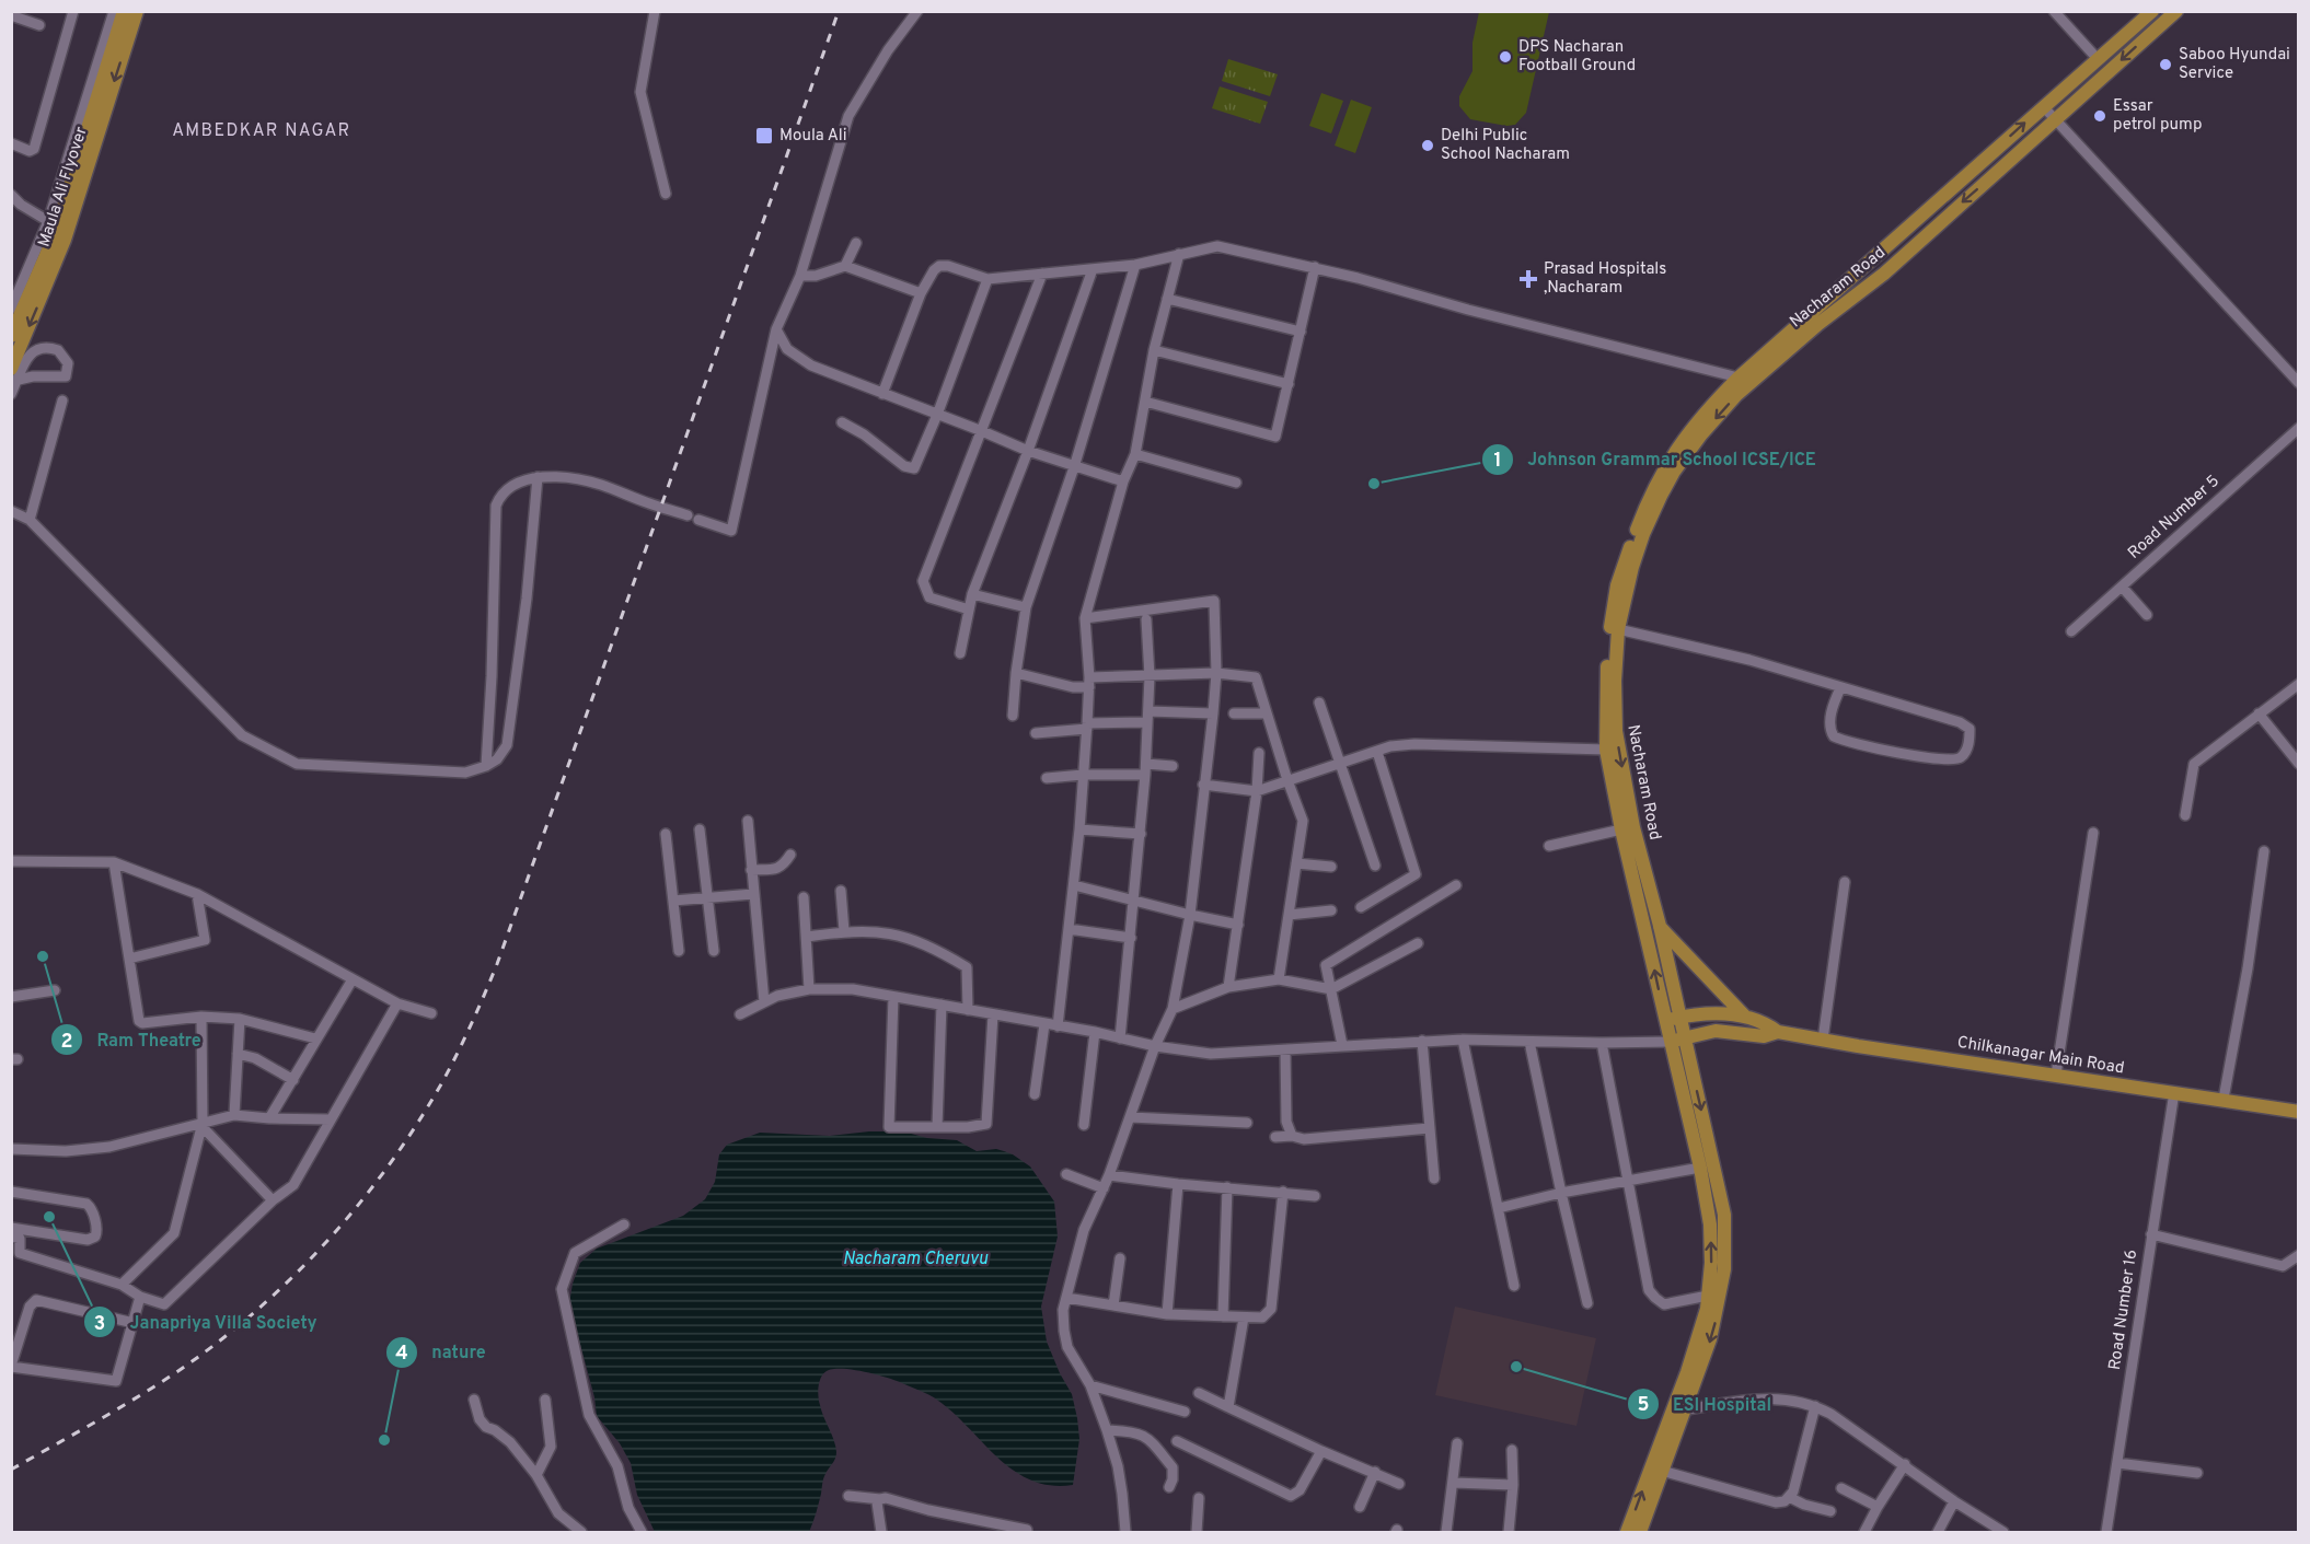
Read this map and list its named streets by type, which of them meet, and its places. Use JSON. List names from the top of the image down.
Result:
{
  "streets": {
    "main road": ["Maula Ali Flyover", "Nacharam Road", "Chilkanagar Main Road"],
    "street": ["Road Number 5", "Road Number 16"]
  },
  "crossings": [
    ["Chilkanagar Main Road", "Road Number 16"]
  ],
  "districts": ["AMBEDKAR NAGAR"],
  "water": ["Nacharam Cheruvu"],
  "places": {
    "other": [
      "DPS Nacharan Football Ground",
      "Saboo Hyundai Service",
      "Essar petrol pump",
      "Delhi Public School Nacharam",
      "Johnson Grammar School ICSE/ICE",
      "Ram Theatre",
      "Janapriya Villa Society",
      "ESI Hospital",
      "nature"
    ],
    "transit": ["Moula Ali"],
    "health": ["Prasad Hospitals ,Nacharam"]
  }
}
